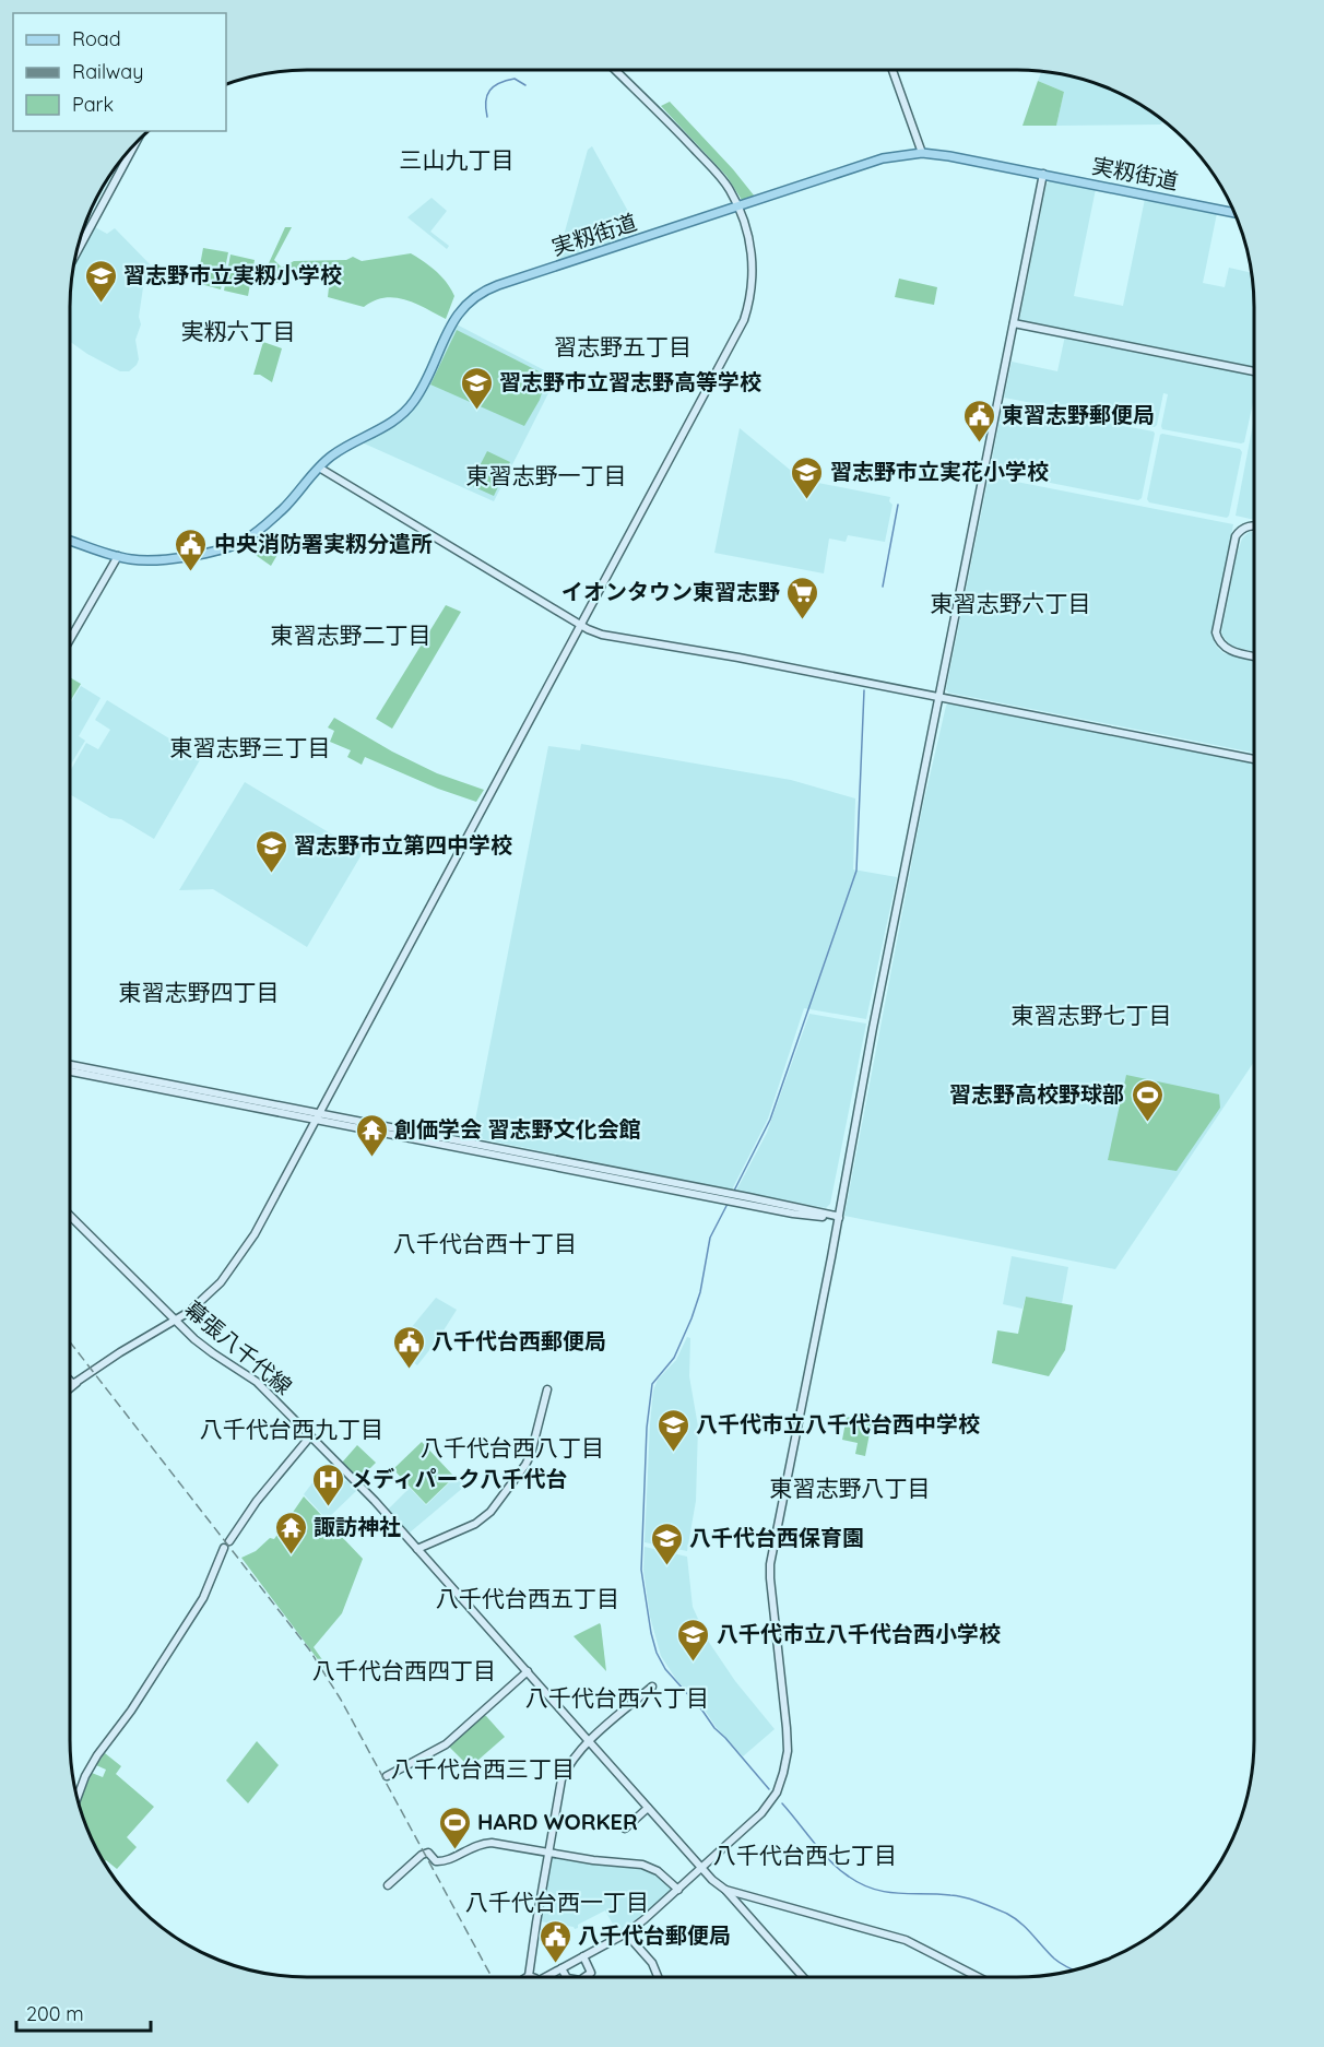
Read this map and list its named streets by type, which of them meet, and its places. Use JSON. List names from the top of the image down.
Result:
{
  "streets": {
    "main road": ["実籾街道"],
    "street": ["幕張八千代線"]
  },
  "districts": [
    "三山九丁目",
    "実籾六丁目",
    "習志野五丁目",
    "東習志野一丁目",
    "東習志野六丁目",
    "東習志野二丁目",
    "東習志野三丁目",
    "東習志野四丁目",
    "東習志野七丁目",
    "八千代台西十丁目",
    "八千代台西九丁目",
    "八千代台西八丁目",
    "東習志野八丁目",
    "八千代台西五丁目",
    "八千代台西四丁目",
    "八千代台西六丁目",
    "八千代台西三丁目",
    "八千代台西七丁目",
    "八千代台西一丁目"
  ],
  "places": {
    "school or university": [
      "習志野市立実籾小学校",
      "習志野市立習志野高等学校",
      "習志野市立実花小学校",
      "習志野市立第四中学校",
      "八千代市立八千代台西中学校",
      "八千代台西保育園",
      "八千代市立八千代台西小学校"
    ],
    "public building": [
      "東習志野郵便局",
      "中央消防署実籾分遣所",
      "八千代台西郵便局",
      "八千代台郵便局"
    ],
    "supermarket": ["イオンタウン東習志野"],
    "sports": ["習志野高校野球部", "HARD WORKER"],
    "temple": ["創価学会 習志野文化会館", "諏訪神社"],
    "hospital": ["メディパーク八千代台"]
  },
  "legend": ["Road", "Railway", "Park"],
  "scale_bar": "200 m"
}
